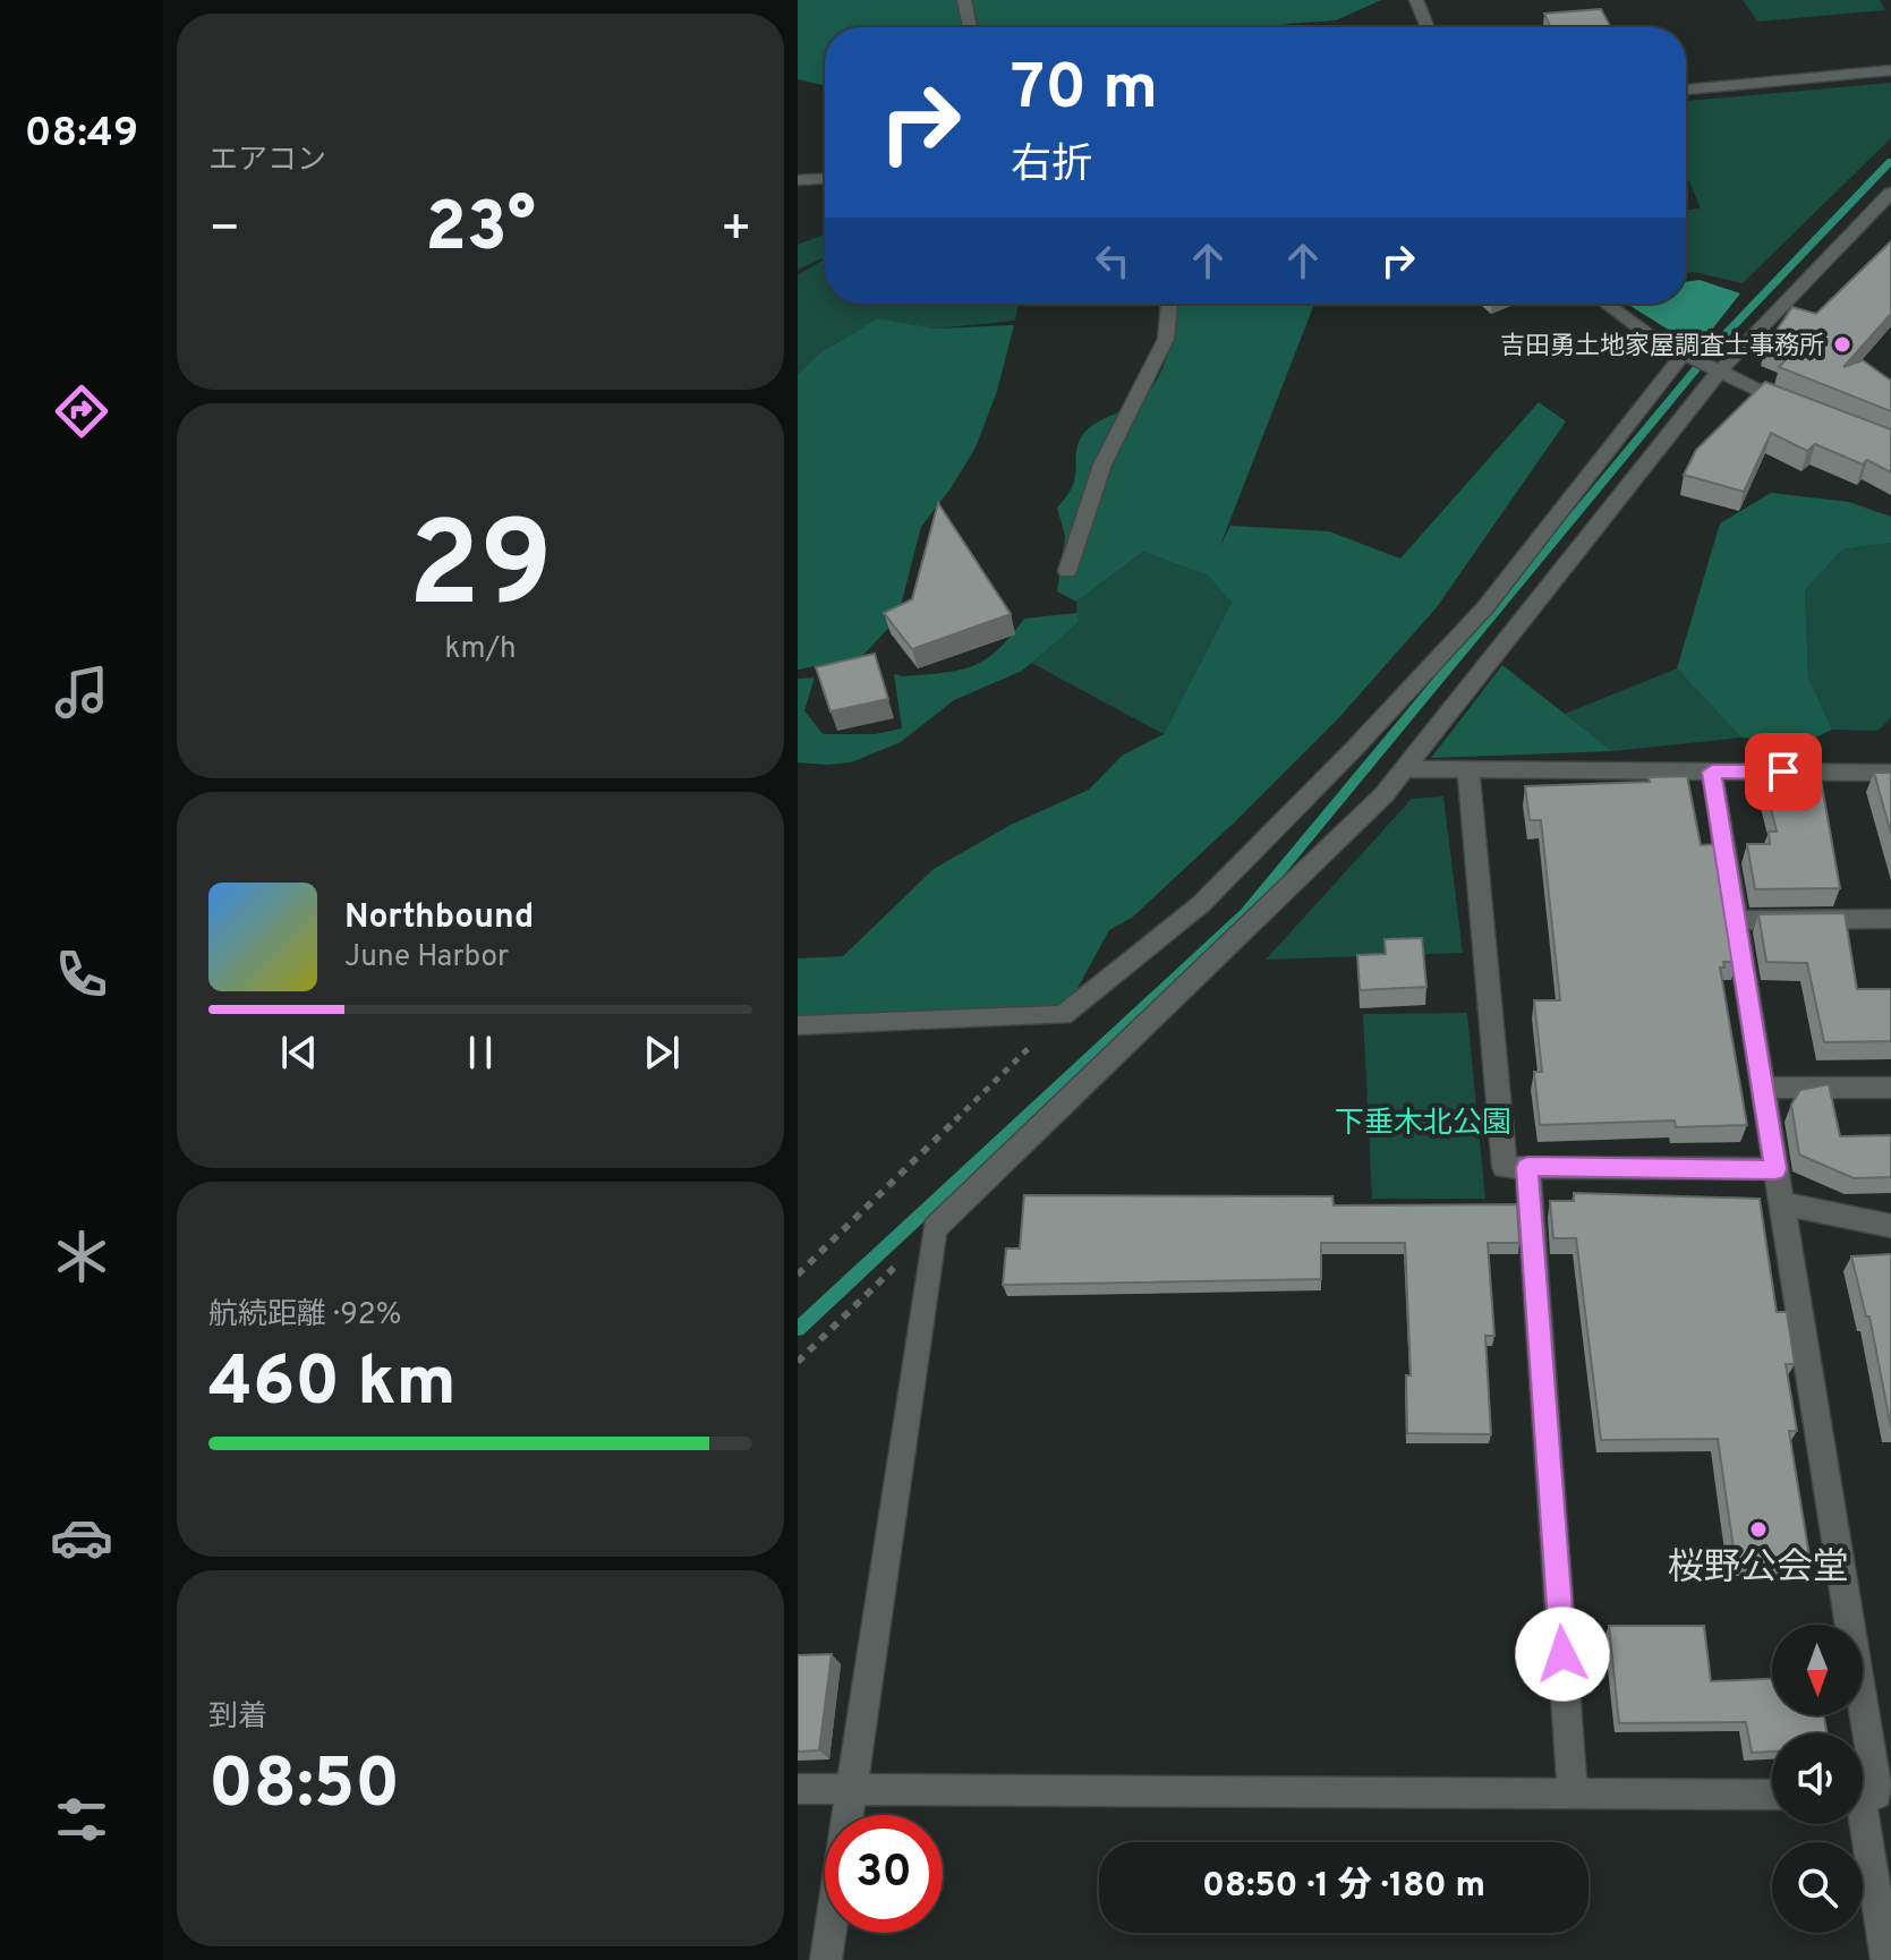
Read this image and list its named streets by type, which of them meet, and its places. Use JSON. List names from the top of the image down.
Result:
{
  "parks": ["下垂木北公園"],
  "places": ["吉田勇土地家屋調査士事務所", "桜野公会堂"],
  "north": "bottom",
  "page": {
    "tabs": "08:49",
    "tile": [
      "エアコン",
      ["29", "km/h"],
      ["航続距離 · 92%", "460 km"],
      ["到着", "08:50"]
    ],
    "turn": ["70 m", "右折"],
    "heat": ["−", "23°", "+"],
    "song": ["Northbound", "June Harbor"],
    "limit": "30",
    "trip": "08:50 · 1 分 · 180 m"
  }
}
